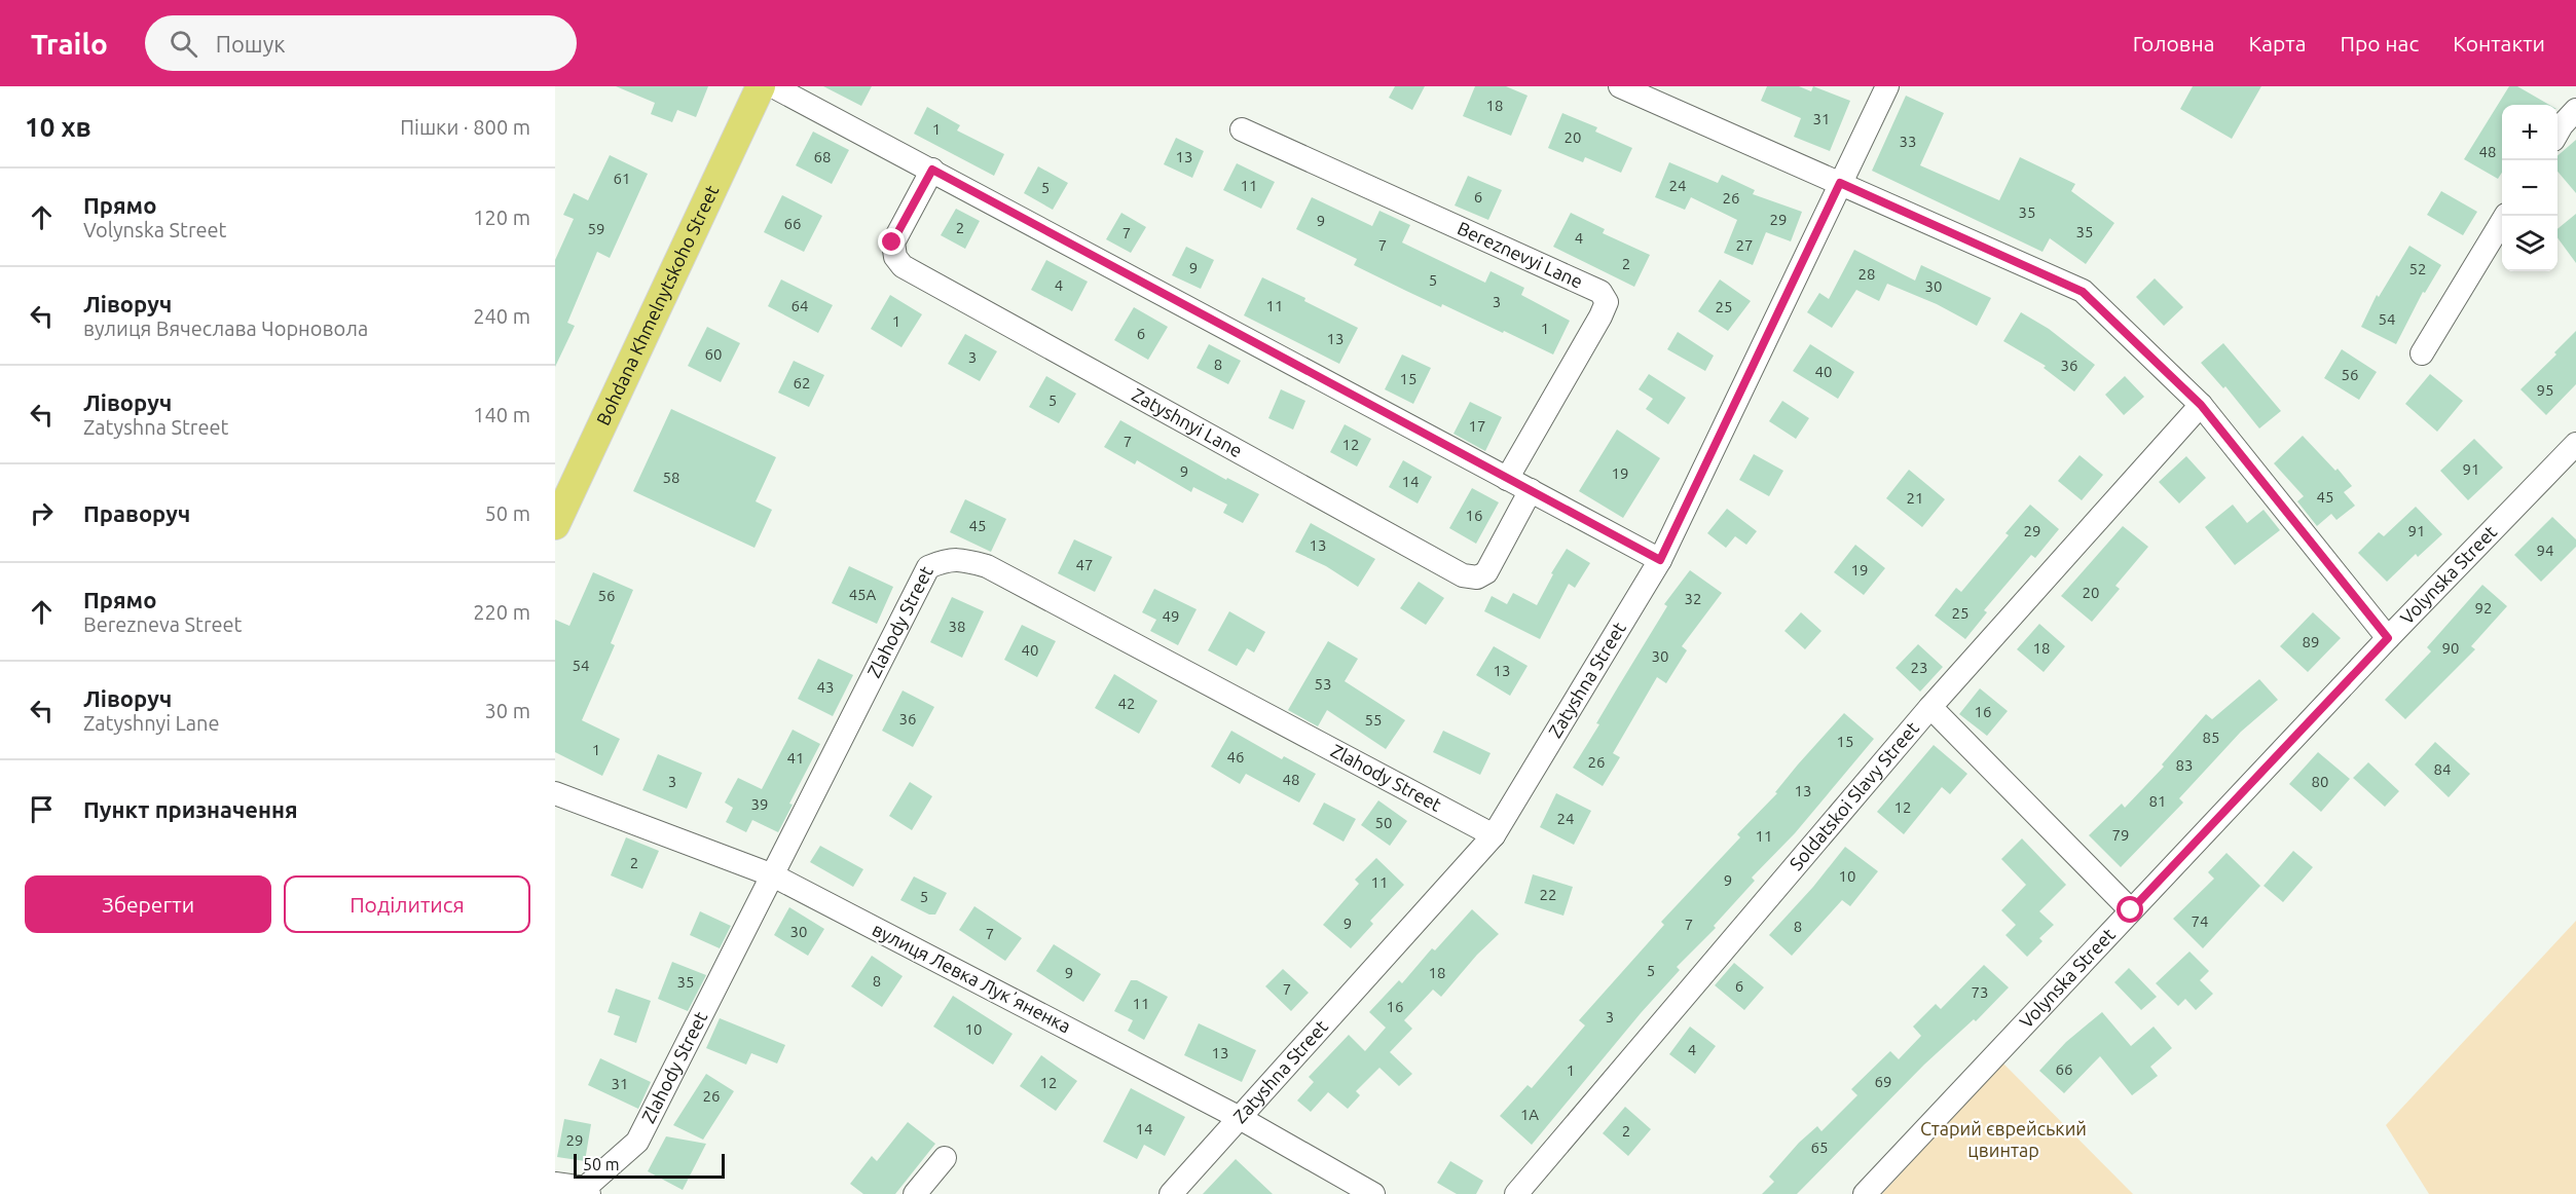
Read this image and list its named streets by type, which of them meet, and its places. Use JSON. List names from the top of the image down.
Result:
{
  "streets": {
    "main road": ["Bohdana Khmelnytskoho Street"],
    "street": [
      "Bereznevyi Lane",
      "Zatyshnyi Lane",
      "Volynska Street",
      "Zlahody Street",
      "Zatyshna Street",
      "Soldatskoi Slavy Street",
      "вулиця Левка Лукʼяненка"
    ]
  },
  "crossings": [
    ["Zlahody Street", "Zatyshna Street"],
    ["Zlahody Street", "вулиця Левка Лукʼяненка"],
    ["Zatyshna Street", "вулиця Левка Лукʼяненка"]
  ],
  "parks": ["Старий єврейський цвинтар"],
  "house_numbers": [
    "18",
    "31",
    "1",
    "20",
    "33",
    "48",
    "68",
    "13",
    "61",
    "11",
    "24",
    "5",
    "6",
    "26",
    "35",
    "29",
    "9",
    "66",
    "2",
    "59",
    "35",
    "7",
    "4",
    "7",
    "27",
    "2",
    "9",
    "52",
    "28",
    "5",
    "4",
    "30",
    "3",
    "64",
    "11",
    "25",
    "54",
    "1",
    "1",
    "6",
    "13",
    "60",
    "3",
    "8",
    "36",
    "40",
    "56",
    "15",
    "62",
    "95",
    "5",
    "17",
    "7",
    "12",
    "91",
    "9",
    "19",
    "58",
    "14",
    "45",
    "21",
    "16",
    "45",
    "29",
    "91",
    "13",
    "94",
    "47",
    "19",
    "20",
    "45А",
    "56",
    "32",
    "92",
    "25",
    "49",
    "38",
    "89",
    "18",
    "90",
    "40",
    "30",
    "54",
    "23",
    "13",
    "53",
    "43",
    "42",
    "16",
    "36",
    "55",
    "85",
    "15",
    "1",
    "46",
    "41",
    "26",
    "83",
    "84",
    "48",
    "3",
    "80",
    "13",
    "81",
    "39",
    "12",
    "24",
    "50",
    "79",
    "11",
    "2",
    "10",
    "9",
    "11",
    "22",
    "5",
    "74",
    "9",
    "7",
    "8",
    "30",
    "7",
    "5",
    "9",
    "18",
    "8",
    "35",
    "6",
    "7",
    "73",
    "11",
    "16",
    "3",
    "10",
    "4",
    "13",
    "66",
    "1",
    "69",
    "12",
    "31",
    "26",
    "1А",
    "14",
    "2",
    "29",
    "65"
  ],
  "scale_bar": "50 m",
  "page": {
    "header": "Trailo",
    "search": "Пошук",
    "nav": [
      "Головна",
      "Карта",
      "Про нас",
      "Контакти"
    ],
    "heading": ["10 хв", "Пішки · 800 m"],
    "map_buttons": ["+", "−"],
    "list": [
      ["Прямо", "Volynska Street", "120 m"],
      ["Ліворуч", "вулиця Вячеслава Чорновола", "240 m"],
      ["Ліворуч", "Zatyshna Street", "140 m"],
      ["Праворуч", "50 m"],
      ["Прямо", "Berezneva Street", "220 m"],
      ["Ліворуч", "Zatyshnyi Lane", "30 m"],
      "Пункт призначення"
    ],
    "buttons": ["Зберегти", "Поділитися"],
    "scale": "50 m"
  }
}
